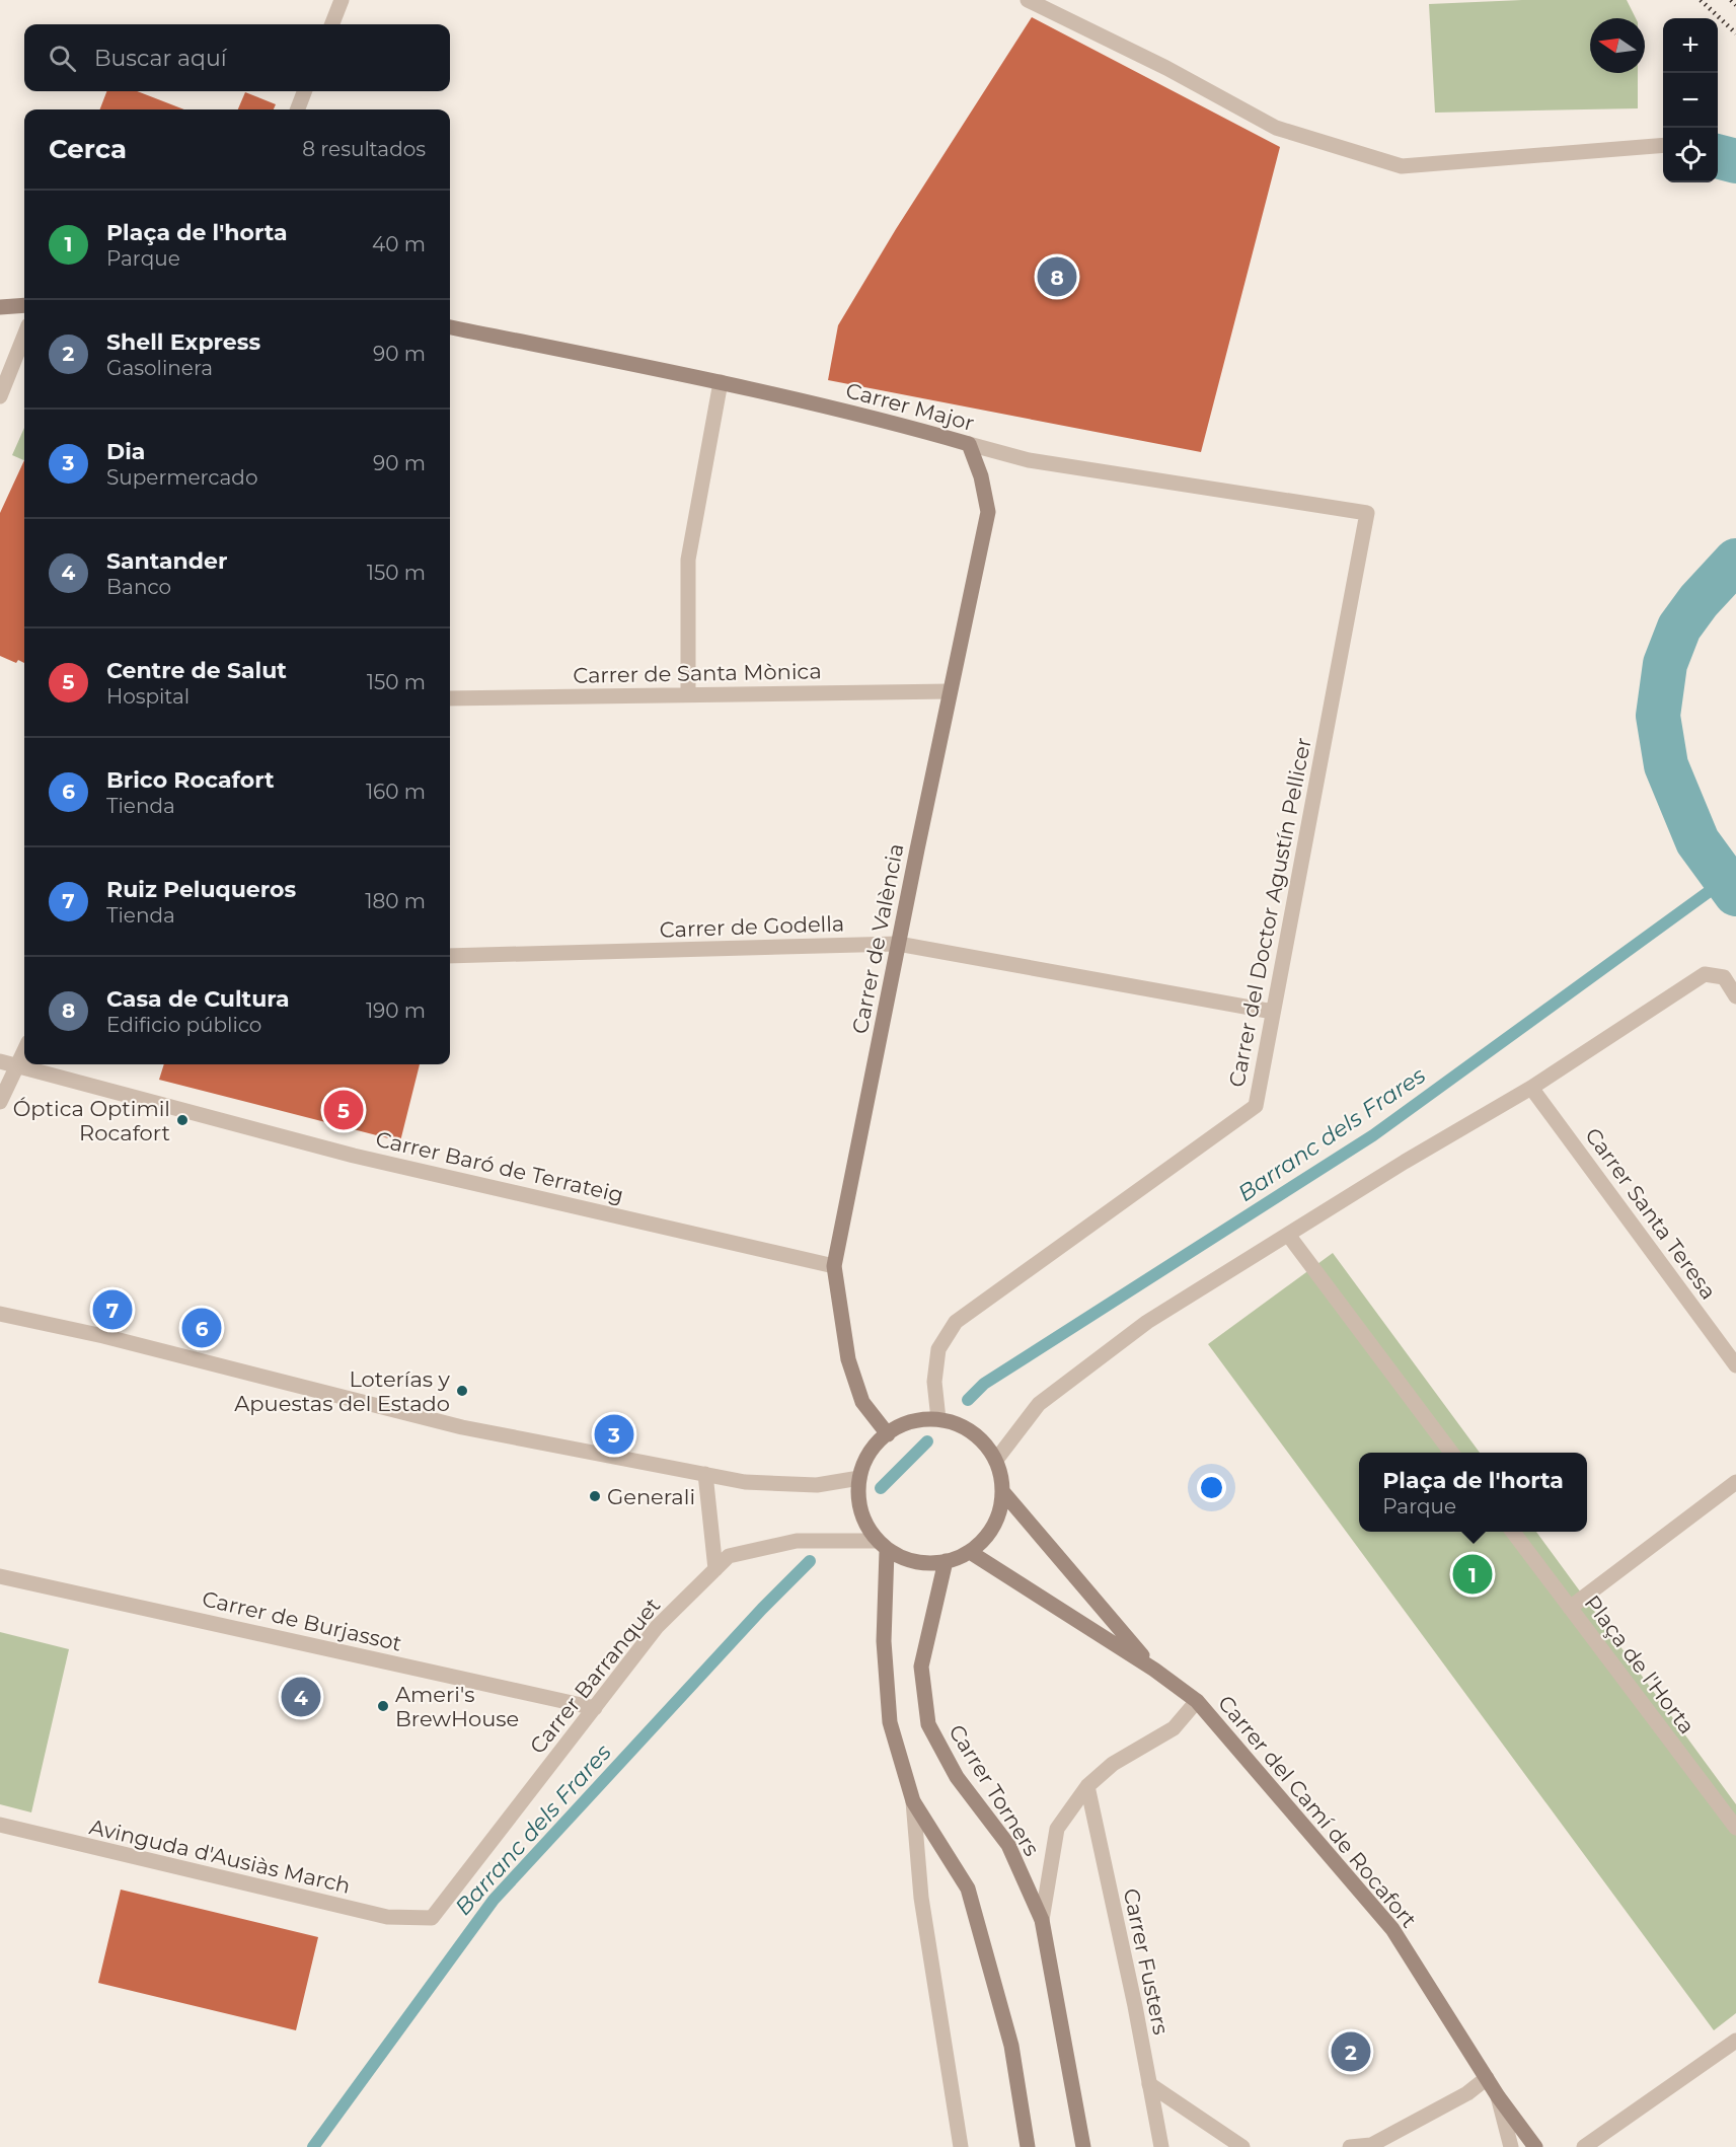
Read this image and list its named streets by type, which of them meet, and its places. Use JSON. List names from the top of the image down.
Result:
{
  "streets": {
    "street": [
      "Carrer Major",
      "Carrer de Santa Mònica",
      "Carrer del Doctor Agustín Pellicer",
      "Carrer de Godella",
      "Carrer de València",
      "Carrer Baró de Terrateig",
      "Carrer Santa Teresa",
      "Carrer de Burjassot",
      "Plaça de l'Horta",
      "Carrer Barranquet",
      "Carrer Torners",
      "Carrer del Camí de Rocafort",
      "Avinguda d'Ausiàs March",
      "Carrer Fusters"
    ]
  },
  "crossings": [
    ["Carrer Major", "Carrer del Doctor Agustín Pellicer"],
    ["Carrer Major", "Carrer de València"],
    ["Carrer de Santa Mònica", "Carrer de València"],
    ["Carrer del Doctor Agustín Pellicer", "Carrer de Godella"],
    ["Carrer del Doctor Agustín Pellicer", "Carrer de València"],
    ["Carrer del Doctor Agustín Pellicer", "Carrer Barranquet"],
    ["Carrer del Doctor Agustín Pellicer", "Carrer Torners"],
    ["Carrer de Godella", "Carrer de València"],
    ["Carrer de València", "Carrer Baró de Terrateig"],
    ["Carrer de València", "Carrer Barranquet"],
    ["Carrer de València", "Carrer Torners"],
    ["Carrer de Burjassot", "Carrer Barranquet"],
    ["Carrer Barranquet", "Carrer Torners"],
    ["Carrer Barranquet", "Avinguda d'Ausiàs March"]
  ],
  "water": ["Barranc dels Frares"],
  "places": [
    "Óptica Optimil Rocafort",
    "Loterías y Apuestas del Estado",
    "Generali",
    "Ameri's BrewHouse"
  ],
  "north": "left",
  "page": {
    "map_buttons": ["+", "−"],
    "search": "Buscar aquí",
    "heading": ["Cerca", "8 resultados"],
    "list": [
      {
        "mark": "1",
        "name": "Plaça de l'horta",
        "note": "Parque",
        "value": "40 m"
      },
      {
        "mark": "2",
        "name": "Shell Express",
        "note": "Gasolinera",
        "value": "90 m"
      },
      {
        "mark": "3",
        "name": "Dia",
        "note": "Supermercado",
        "value": "90 m"
      },
      {
        "mark": "4",
        "name": "Santander",
        "note": "Banco",
        "value": "150 m"
      },
      {
        "mark": "5",
        "name": "Centre de Salut",
        "note": "Hospital",
        "value": "150 m"
      },
      {
        "mark": "6",
        "name": "Brico Rocafort",
        "note": "Tienda",
        "value": "160 m"
      },
      {
        "mark": "7",
        "name": "Ruiz Peluqueros",
        "note": "Tienda",
        "value": "180 m"
      },
      {
        "mark": "8",
        "name": "Casa de Cultura",
        "note": "Edificio público",
        "value": "190 m"
      }
    ],
    "pins": [
      "8",
      "5",
      "7",
      "6",
      "3",
      "1",
      "4",
      "2"
    ],
    "popup": ["Plaça de l'horta", "Parque"]
  }
}
